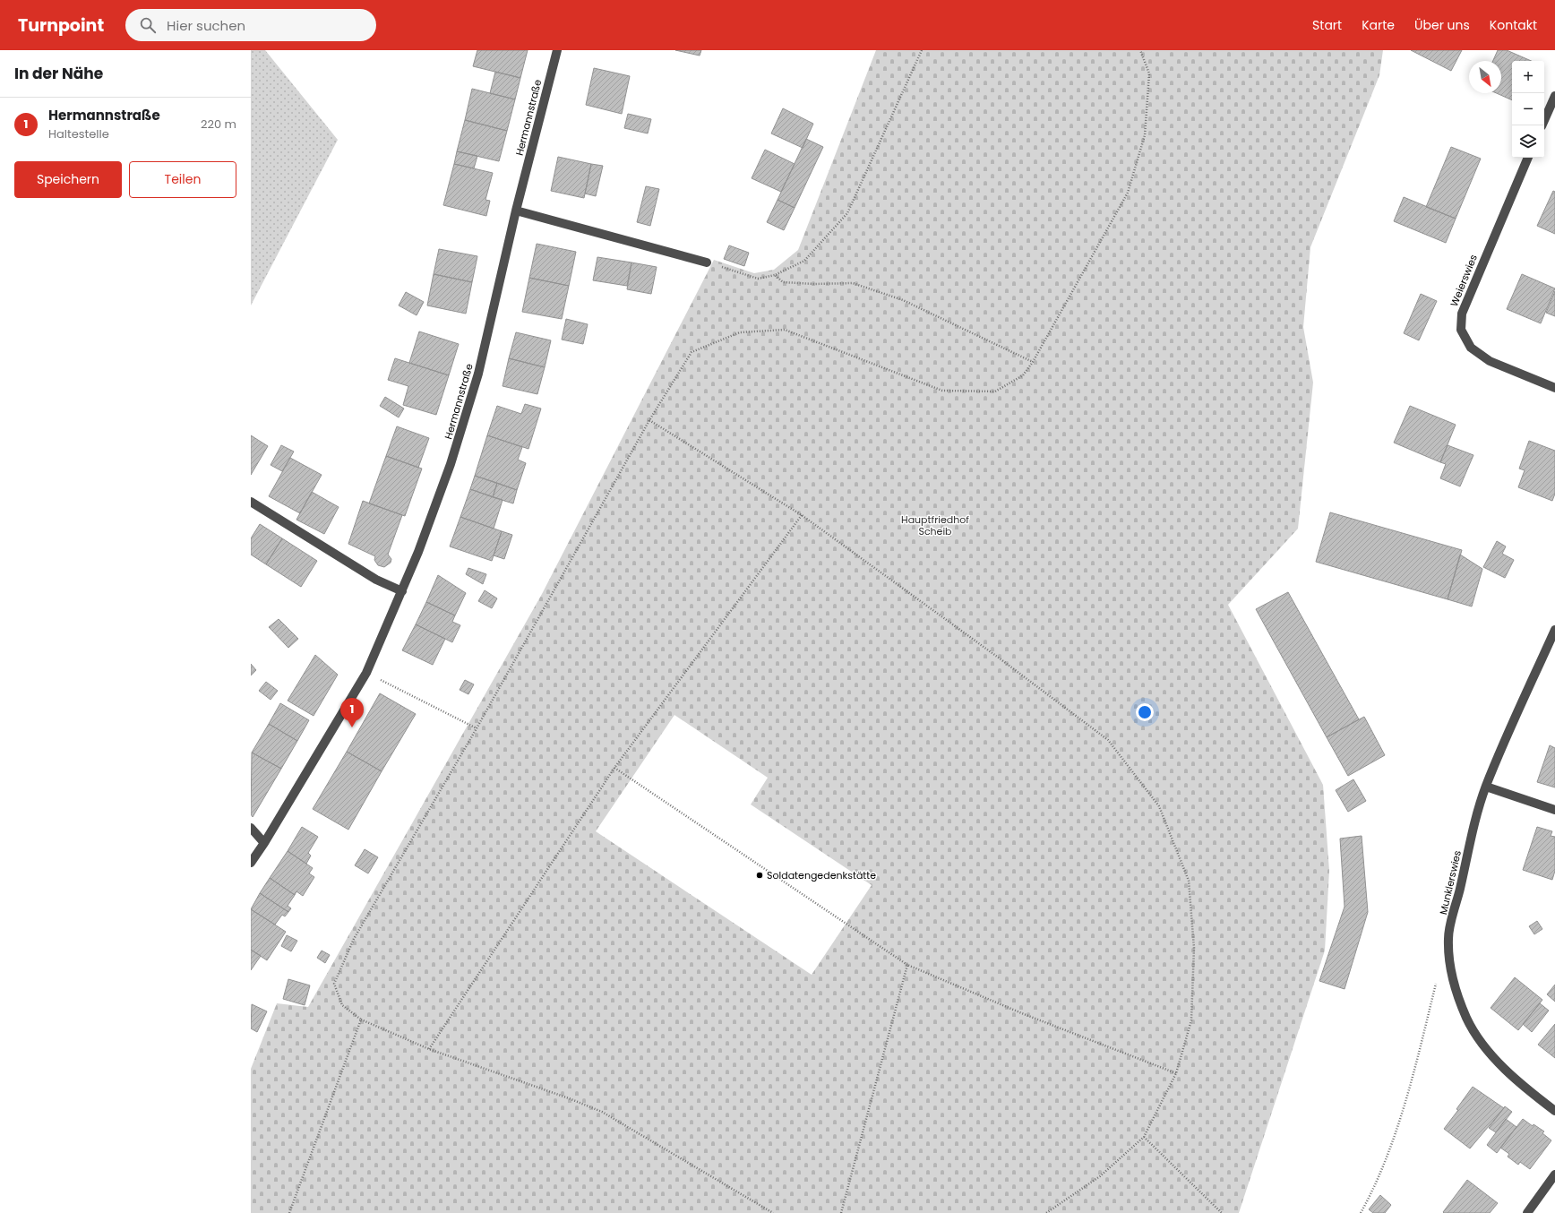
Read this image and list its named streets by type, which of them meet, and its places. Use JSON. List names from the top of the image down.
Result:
{
  "streets": {
    "street": ["Hermannstraße", "Weierswies", "Munklerswies"]
  },
  "parks": ["Hauptfriedhof Scheib"],
  "places": ["Soldatengedenkstätte"],
  "north": "bottom right",
  "page": {
    "header": "Turnpoint",
    "search": "Hier suchen",
    "nav": [
      "Start",
      "Karte",
      "Über uns",
      "Kontakt"
    ],
    "heading": "In der Nähe",
    "map_buttons": ["+", "−"],
    "list": [
      {
        "mark": "1",
        "name": "Hermannstraße",
        "note": "Haltestelle",
        "value": "220 m"
      }
    ],
    "buttons": ["Speichern", "Teilen"],
    "pins": "1"
  }
}
